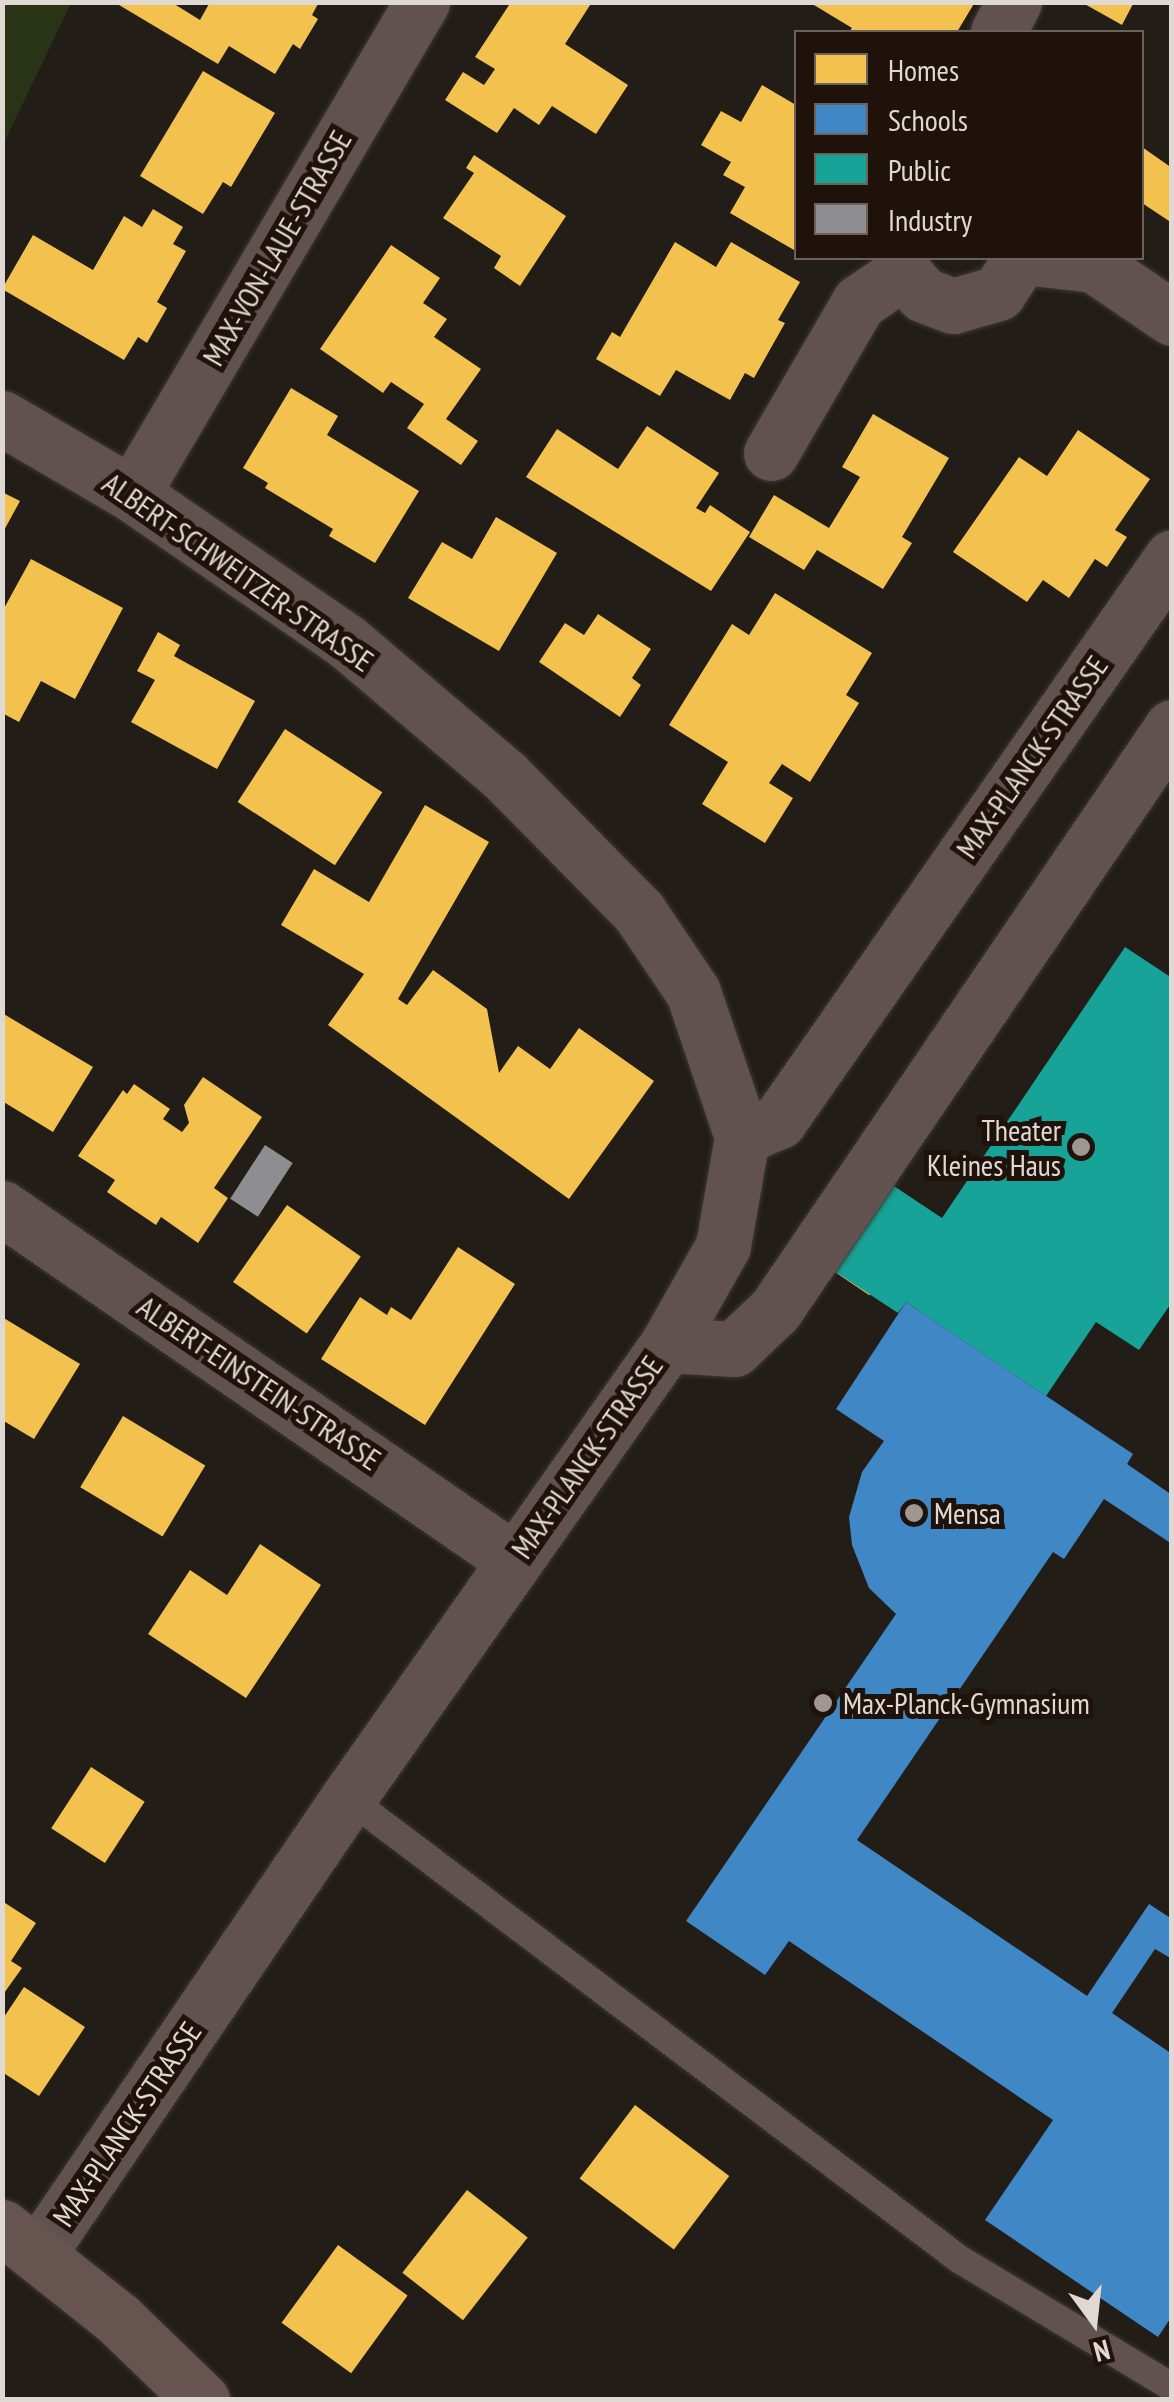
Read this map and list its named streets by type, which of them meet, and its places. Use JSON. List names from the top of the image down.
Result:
{
  "streets": {
    "street": [
      "MAX-VON-LAUE-STRASSE",
      "ALBERT-SCHWEITZER-STRASSE",
      "MAX-PLANCK-STRASSE",
      "ALBERT-EINSTEIN-STRASSE"
    ]
  },
  "crossings": [
    ["MAX-VON-LAUE-STRASSE", "ALBERT-SCHWEITZER-STRASSE"],
    ["ALBERT-SCHWEITZER-STRASSE", "MAX-PLANCK-STRASSE"],
    ["MAX-PLANCK-STRASSE", "ALBERT-EINSTEIN-STRASSE"]
  ],
  "places": ["Theater Kleines Haus", "Mensa", "Max-Planck-Gymnasium"],
  "legend": [
    "Homes",
    "Schools",
    "Public",
    "Industry"
  ],
  "north": "bottom"
}
